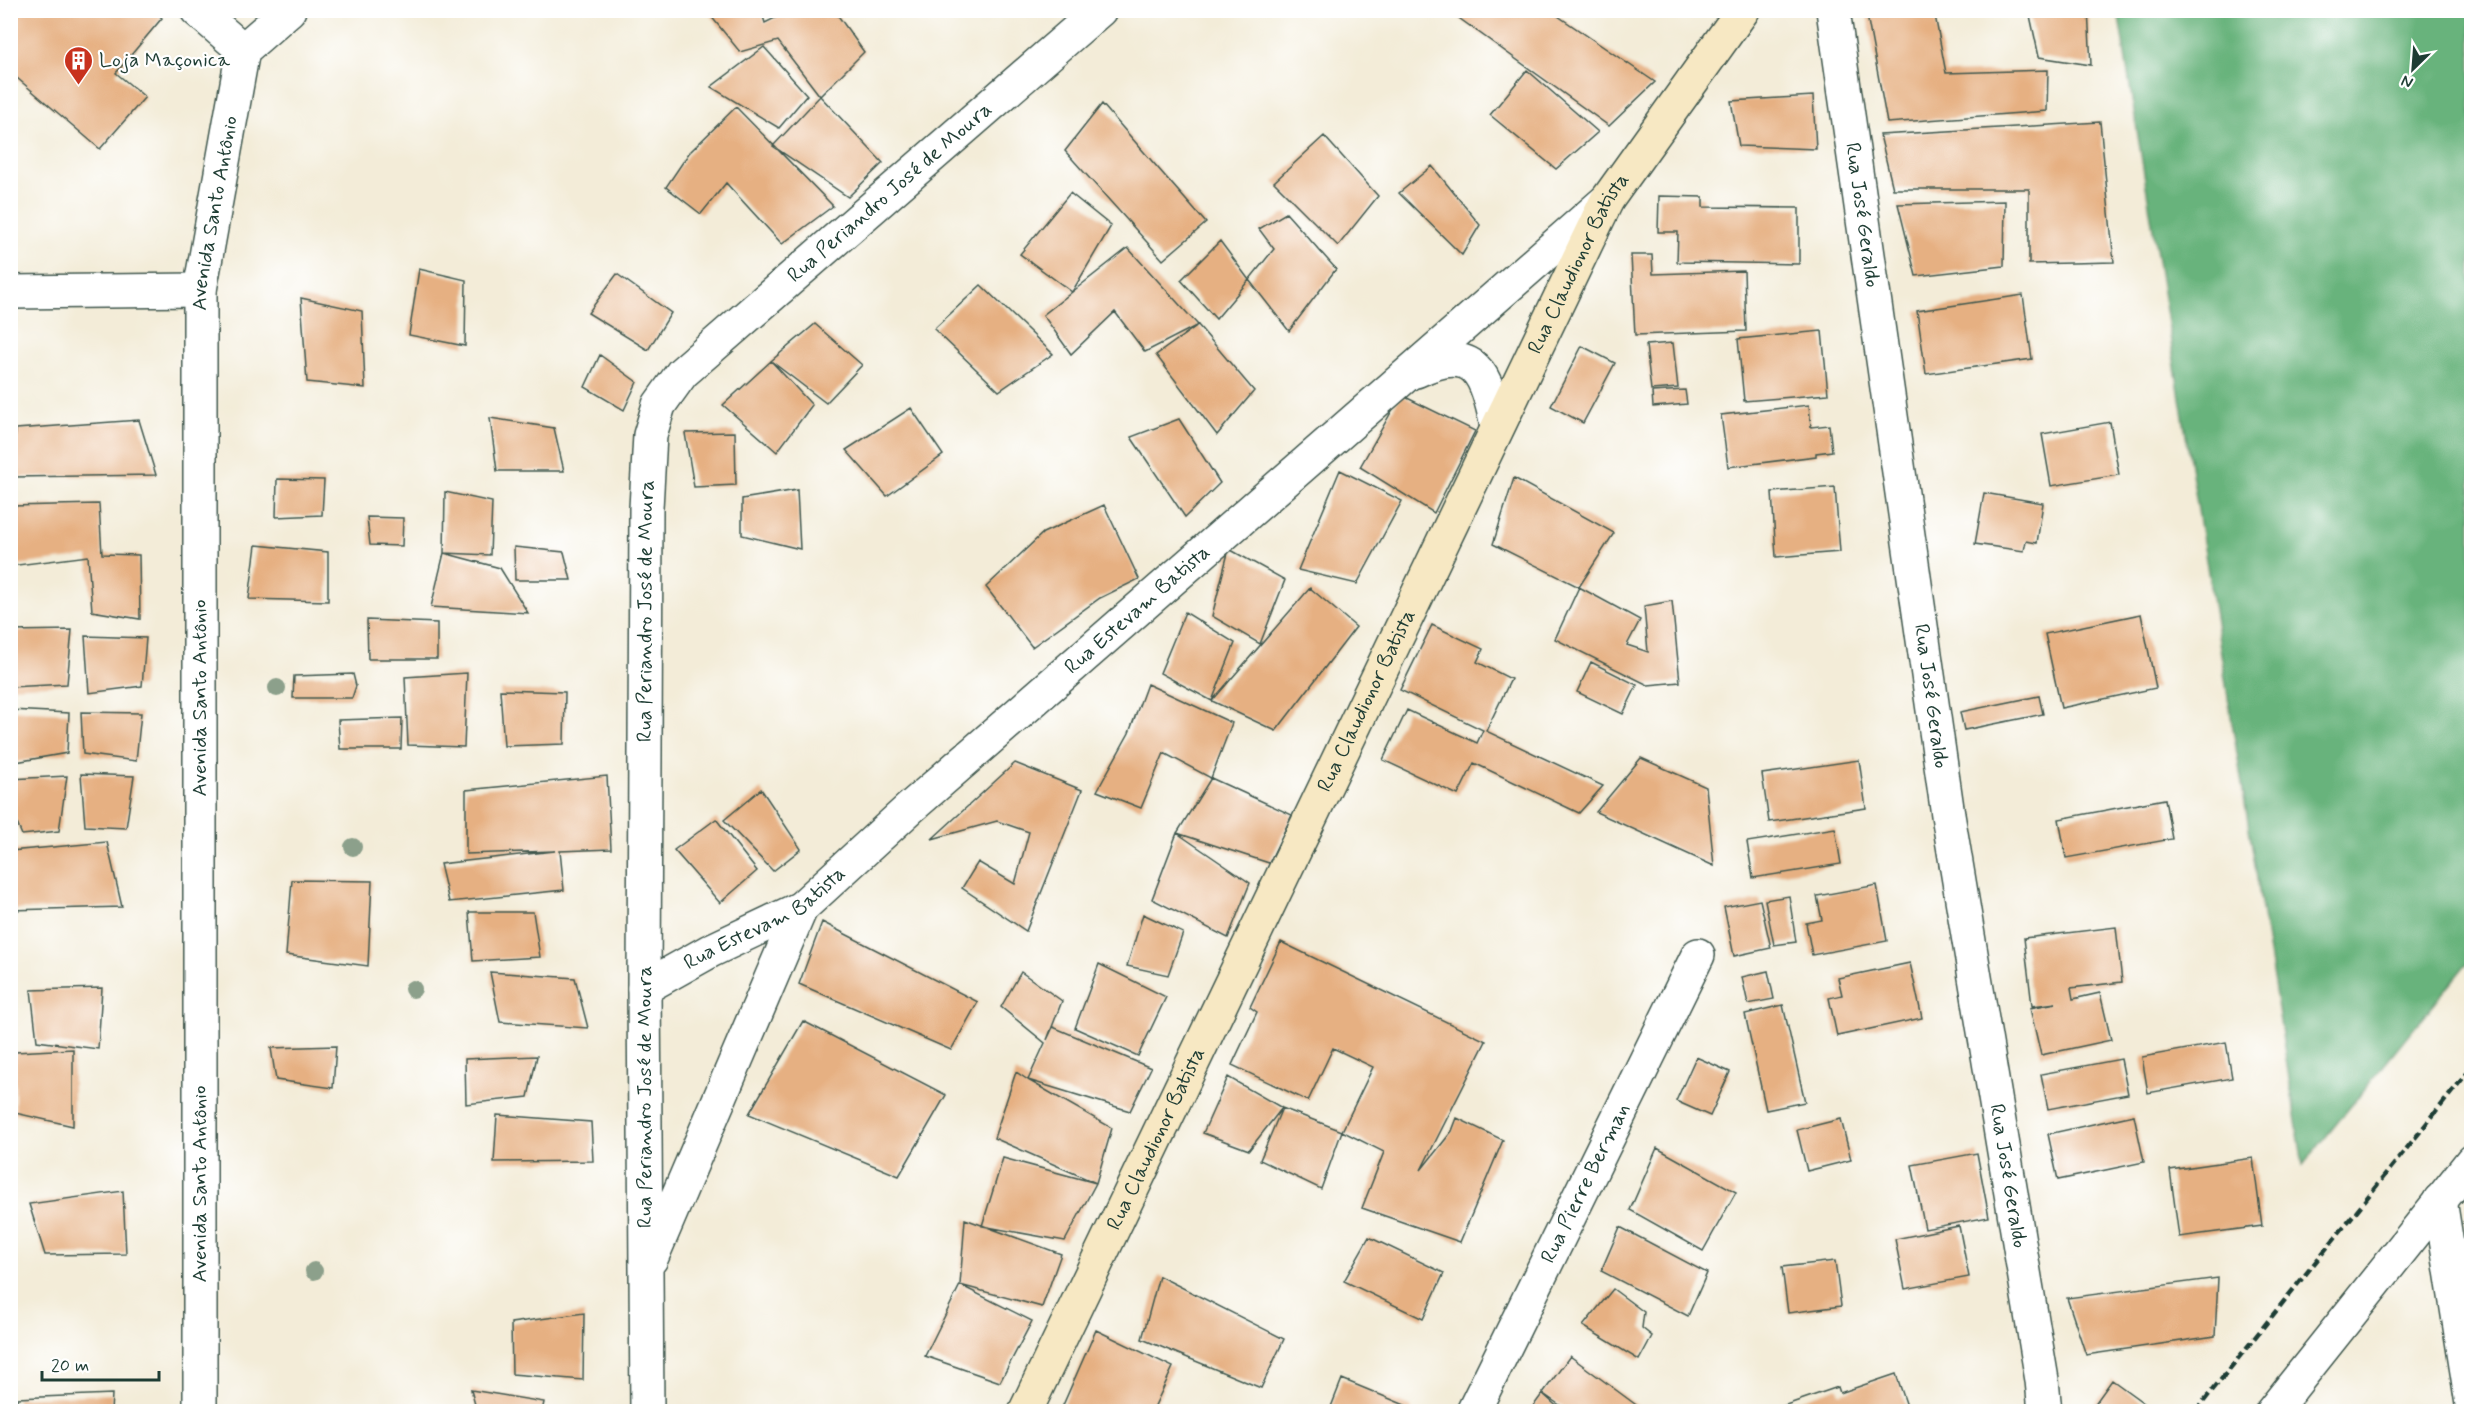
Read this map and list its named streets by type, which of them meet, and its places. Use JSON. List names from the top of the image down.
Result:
{
  "streets": {
    "main road": ["Rua Claudionor Batista"],
    "street": [
      "Rua Periandro José de Moura",
      "Avenida Santo Antônio",
      "Rua José Geraldo",
      "Rua Estevam Batista",
      "Rua Pierre Berman"
    ]
  },
  "crossings": [
    ["Rua Periandro José de Moura", "Rua Estevam Batista"],
    ["Rua Claudionor Batista", "Rua Estevam Batista"]
  ],
  "places": {
    "building": ["Loja Maçonica"]
  },
  "scale_bar": "20 m",
  "north": "bottom left"
}
